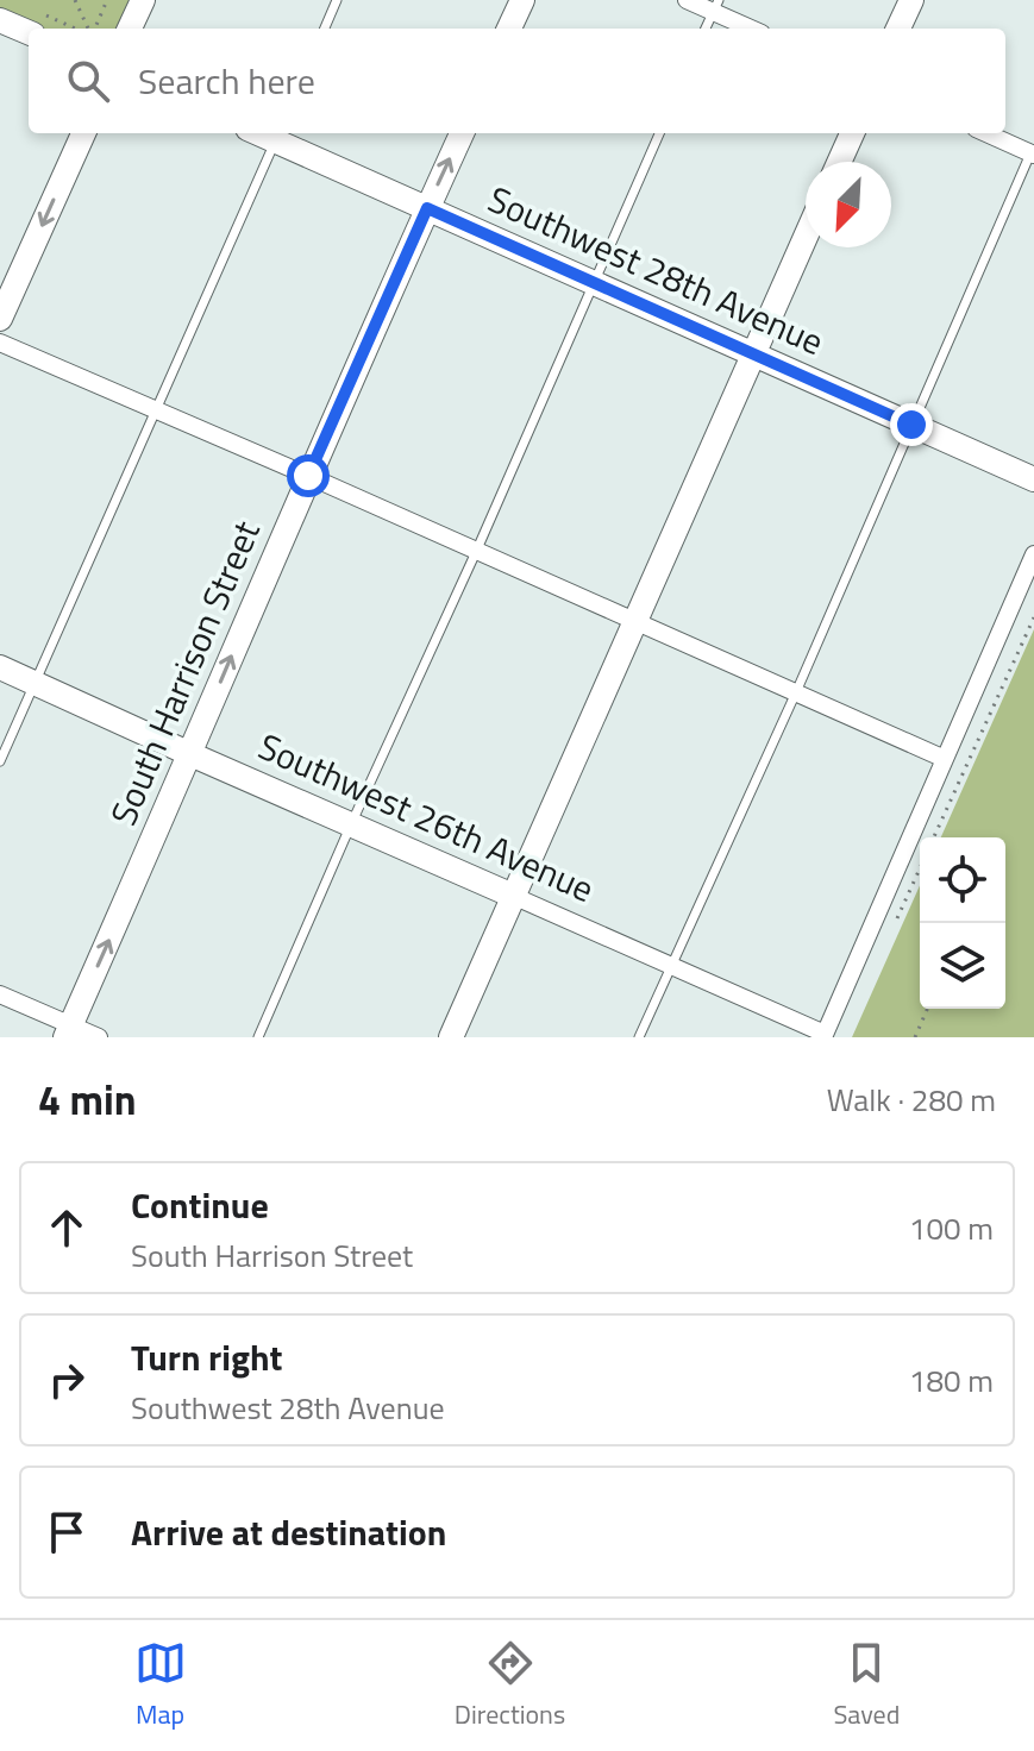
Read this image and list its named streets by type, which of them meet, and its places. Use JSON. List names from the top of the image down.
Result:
{
  "streets": {
    "main road": ["Southwest 28th Avenue", "South Harrison Street", "Southwest 26th Avenue"]
  },
  "crossings": [
    ["Southwest 28th Avenue", "South Harrison Street"],
    ["South Harrison Street", "Southwest 26th Avenue"]
  ],
  "one_way": ["South Harrison Street"],
  "north": "bottom left",
  "page": {
    "search": "Search here",
    "heading": ["4 min", "Walk · 280 m"],
    "list": [
      ["Continue", "South Harrison Street", "100 m"],
      ["Turn right", "Southwest 28th Avenue", "180 m"],
      "Arrive at destination"
    ],
    "nav": ["Map", "Directions", "Saved"]
  }
}
